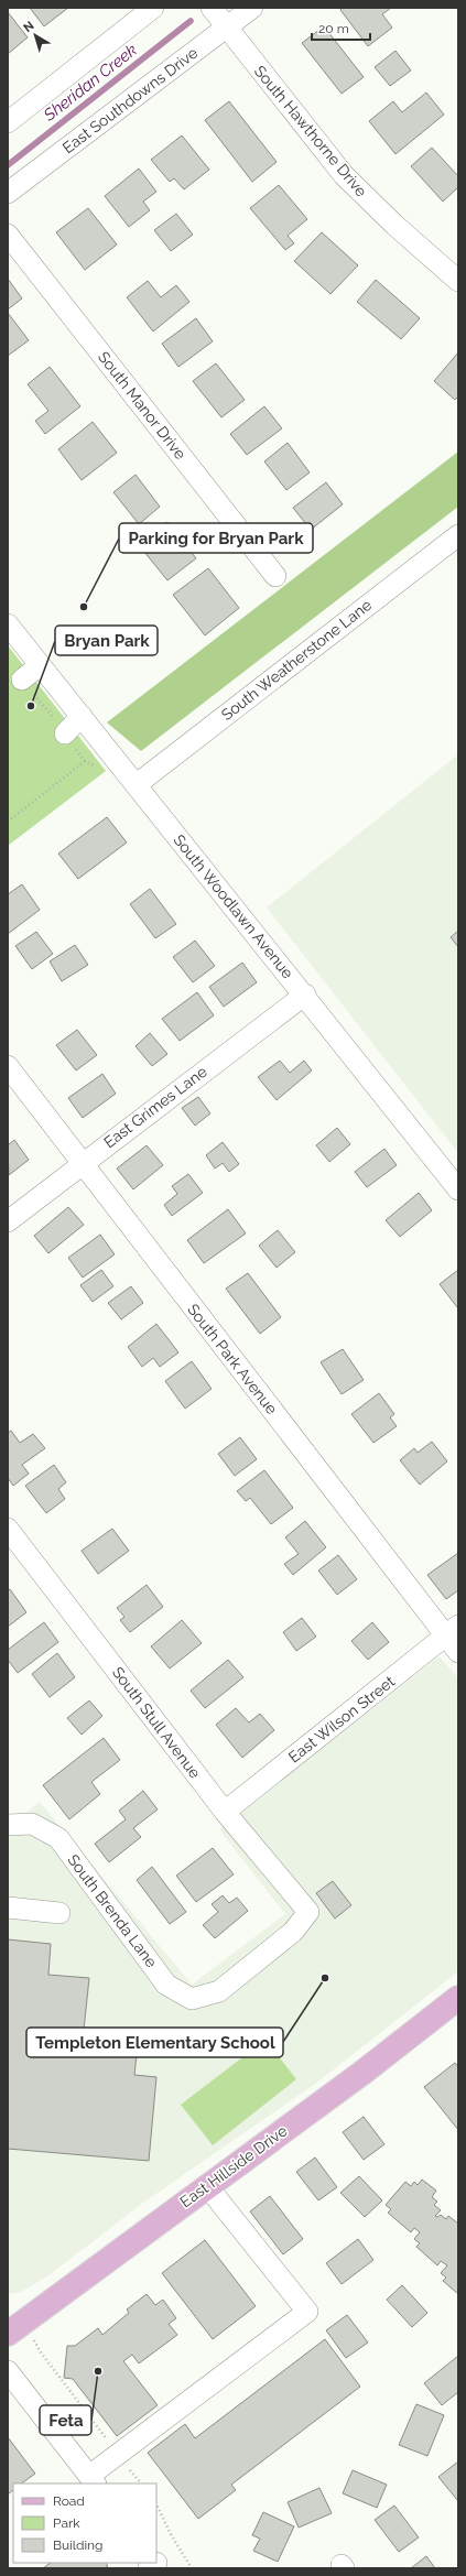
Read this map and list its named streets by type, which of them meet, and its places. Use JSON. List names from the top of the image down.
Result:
{
  "streets": {
    "main road": ["East Hillside Drive"],
    "street": [
      "East Southdowns Drive",
      "South Hawthorne Drive",
      "South Manor Drive",
      "South Weatherstone Lane",
      "South Woodlawn Avenue",
      "East Grimes Lane",
      "South Park Avenue",
      "East Wilson Street",
      "South Stull Avenue",
      "South Brenda Lane"
    ]
  },
  "crossings": [
    ["East Southdowns Drive", "South Hawthorne Drive"],
    ["South Weatherstone Lane", "South Woodlawn Avenue"],
    ["South Woodlawn Avenue", "East Grimes Lane"],
    ["East Grimes Lane", "South Park Avenue"],
    ["South Park Avenue", "East Wilson Street"],
    ["East Wilson Street", "South Stull Avenue"],
    ["South Stull Avenue", "South Brenda Lane"]
  ],
  "water": ["Sheridan Creek"],
  "places": [
    "Parking for Bryan Park",
    "Bryan Park",
    "Templeton Elementary School",
    "Feta"
  ],
  "legend": ["Road", "Park", "Building"],
  "scale_bar": "20 m",
  "north": "top left"
}
